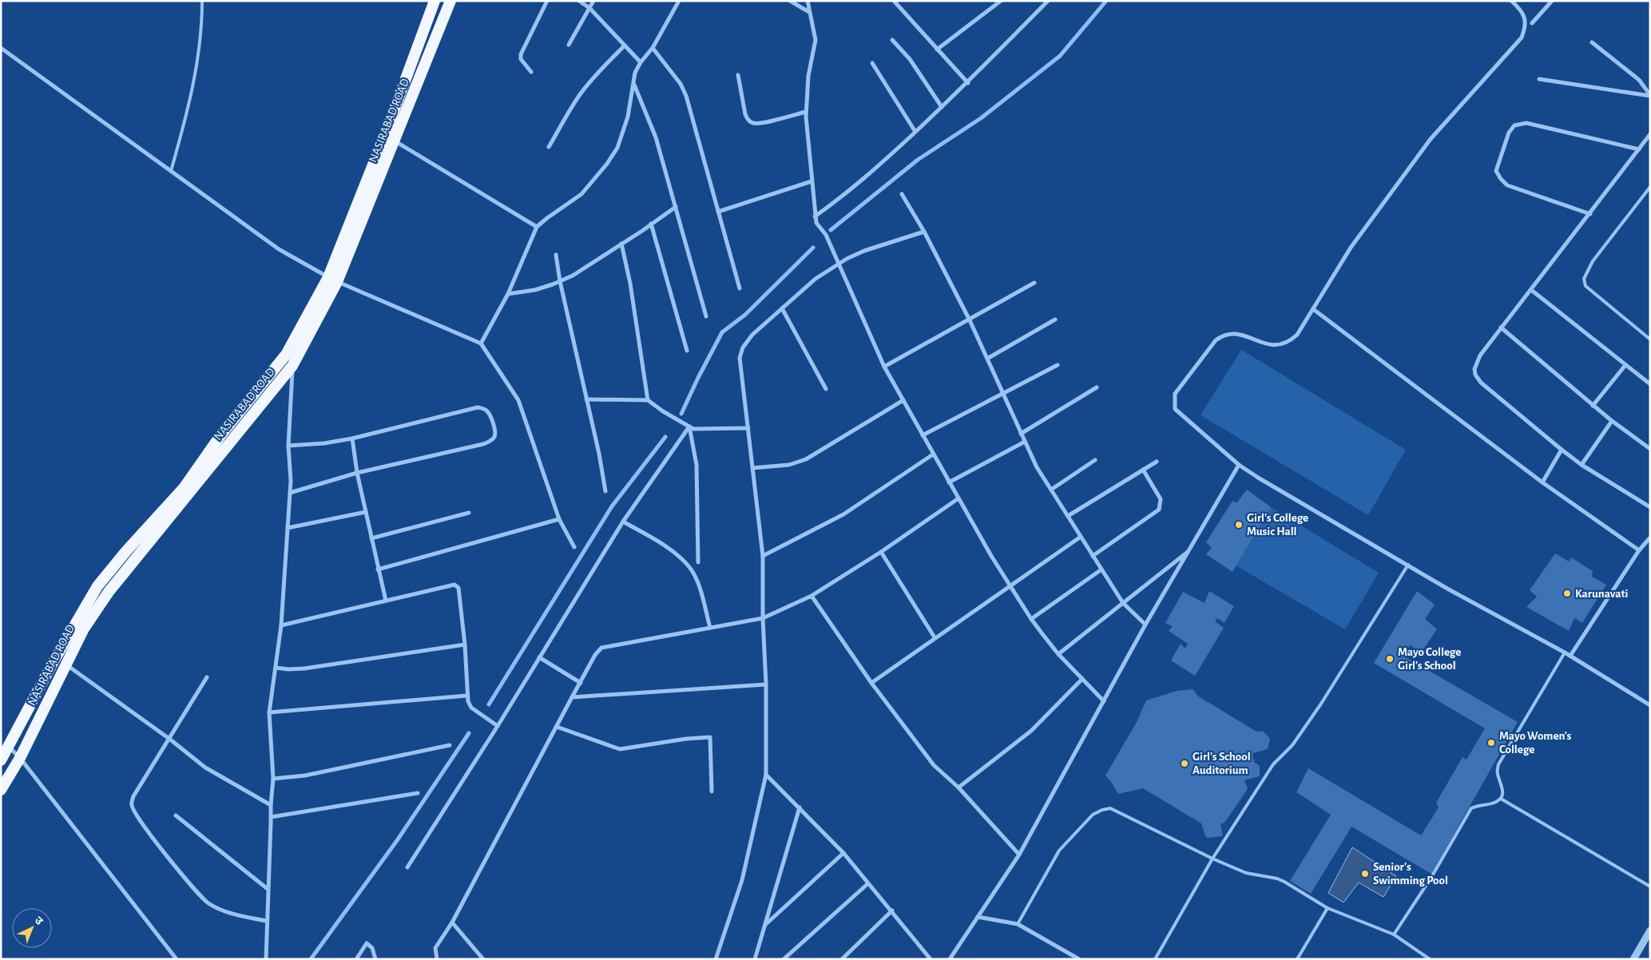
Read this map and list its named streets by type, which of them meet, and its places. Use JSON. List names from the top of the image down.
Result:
{
  "streets": {
    "highway": ["NASIRABAD ROAD"]
  },
  "places": [
    "Girl's College Music Hall",
    "Karunavati",
    "Mayo College Girl's School",
    "Mayo Women's College",
    "Girl's School Auditorium",
    "Senior's Swimming Pool"
  ],
  "north": "top right"
}
